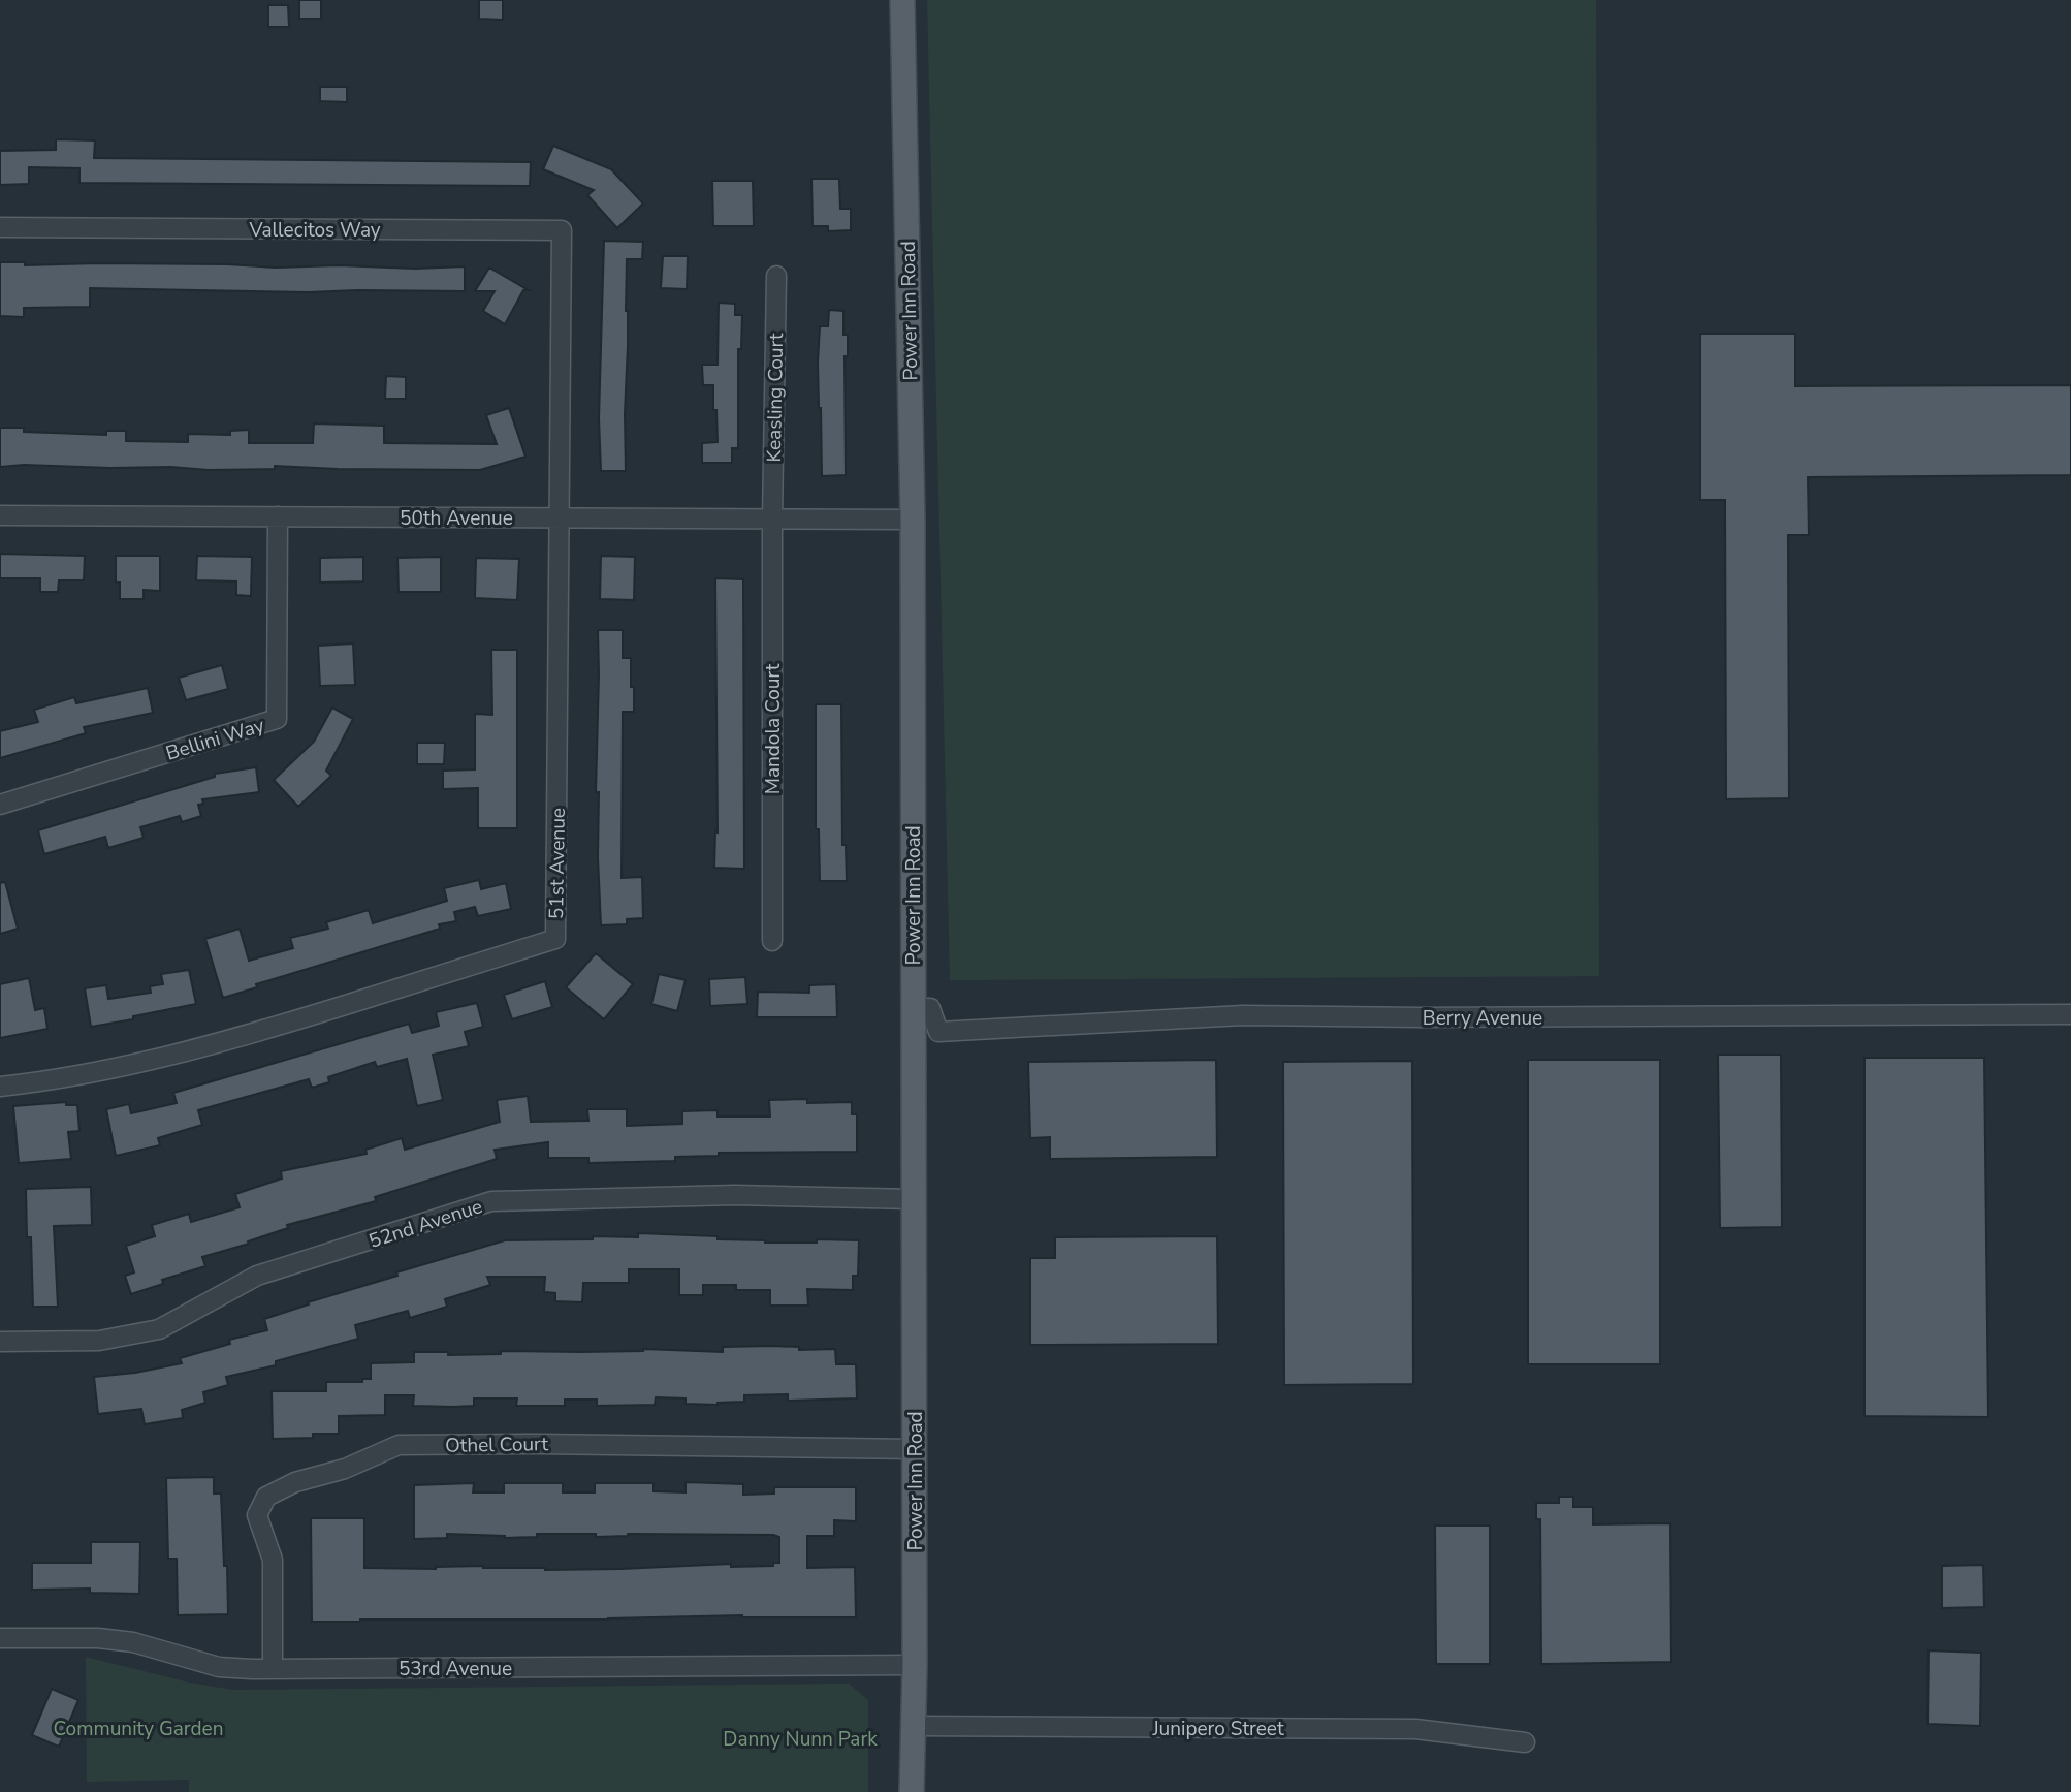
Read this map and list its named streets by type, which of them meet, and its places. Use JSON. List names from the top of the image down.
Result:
{
  "streets": {
    "main road": ["Power Inn Road"],
    "street": [
      "Vallecitos Way",
      "Keasling Court",
      "50th Avenue",
      "Mandola Court",
      "Bellini Way",
      "51st Avenue",
      "Berry Avenue",
      "52nd Avenue",
      "Othel Court",
      "53rd Avenue",
      "Junipero Street"
    ]
  },
  "crossings": [
    ["Vallecitos Way", "51st Avenue"],
    ["Power Inn Road", "50th Avenue"],
    ["Power Inn Road", "Berry Avenue"],
    ["Power Inn Road", "52nd Avenue"],
    ["Power Inn Road", "Othel Court"],
    ["Power Inn Road", "53rd Avenue"],
    ["Power Inn Road", "Junipero Street"],
    ["Keasling Court", "50th Avenue"],
    ["Keasling Court", "Mandola Court"],
    ["50th Avenue", "Mandola Court"],
    ["50th Avenue", "Bellini Way"],
    ["50th Avenue", "51st Avenue"],
    ["Othel Court", "53rd Avenue"]
  ],
  "parks": ["Community Garden", "Danny Nunn Park"]
}
